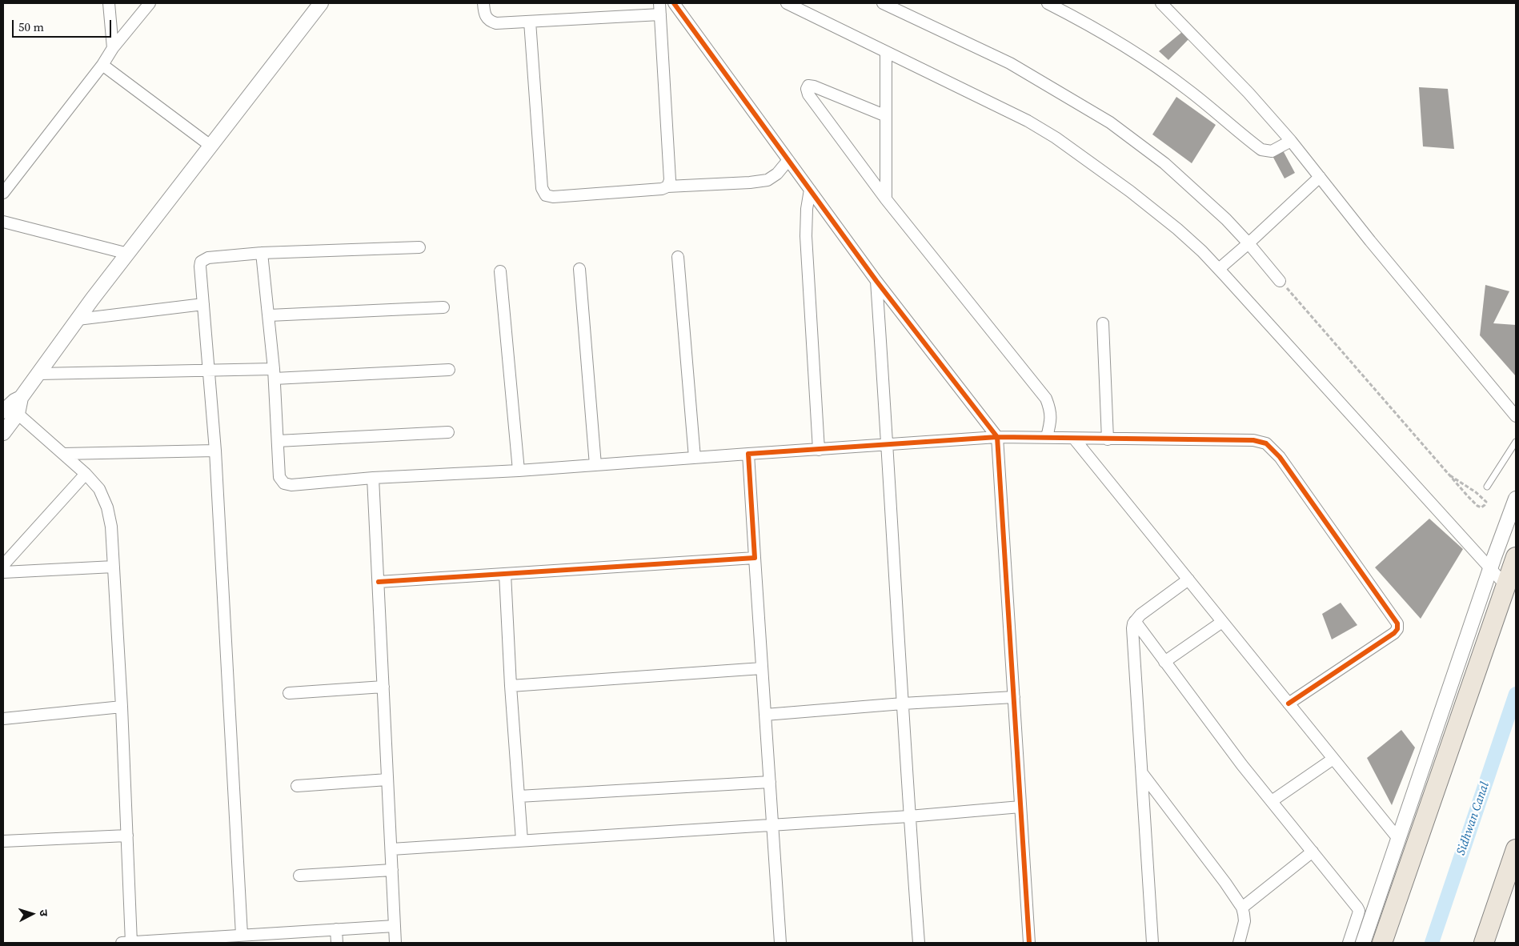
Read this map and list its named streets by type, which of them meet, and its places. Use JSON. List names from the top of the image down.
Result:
{
  "water": ["Sidhwan Canal"],
  "scale_bar": "50 m",
  "north": "right"
}
